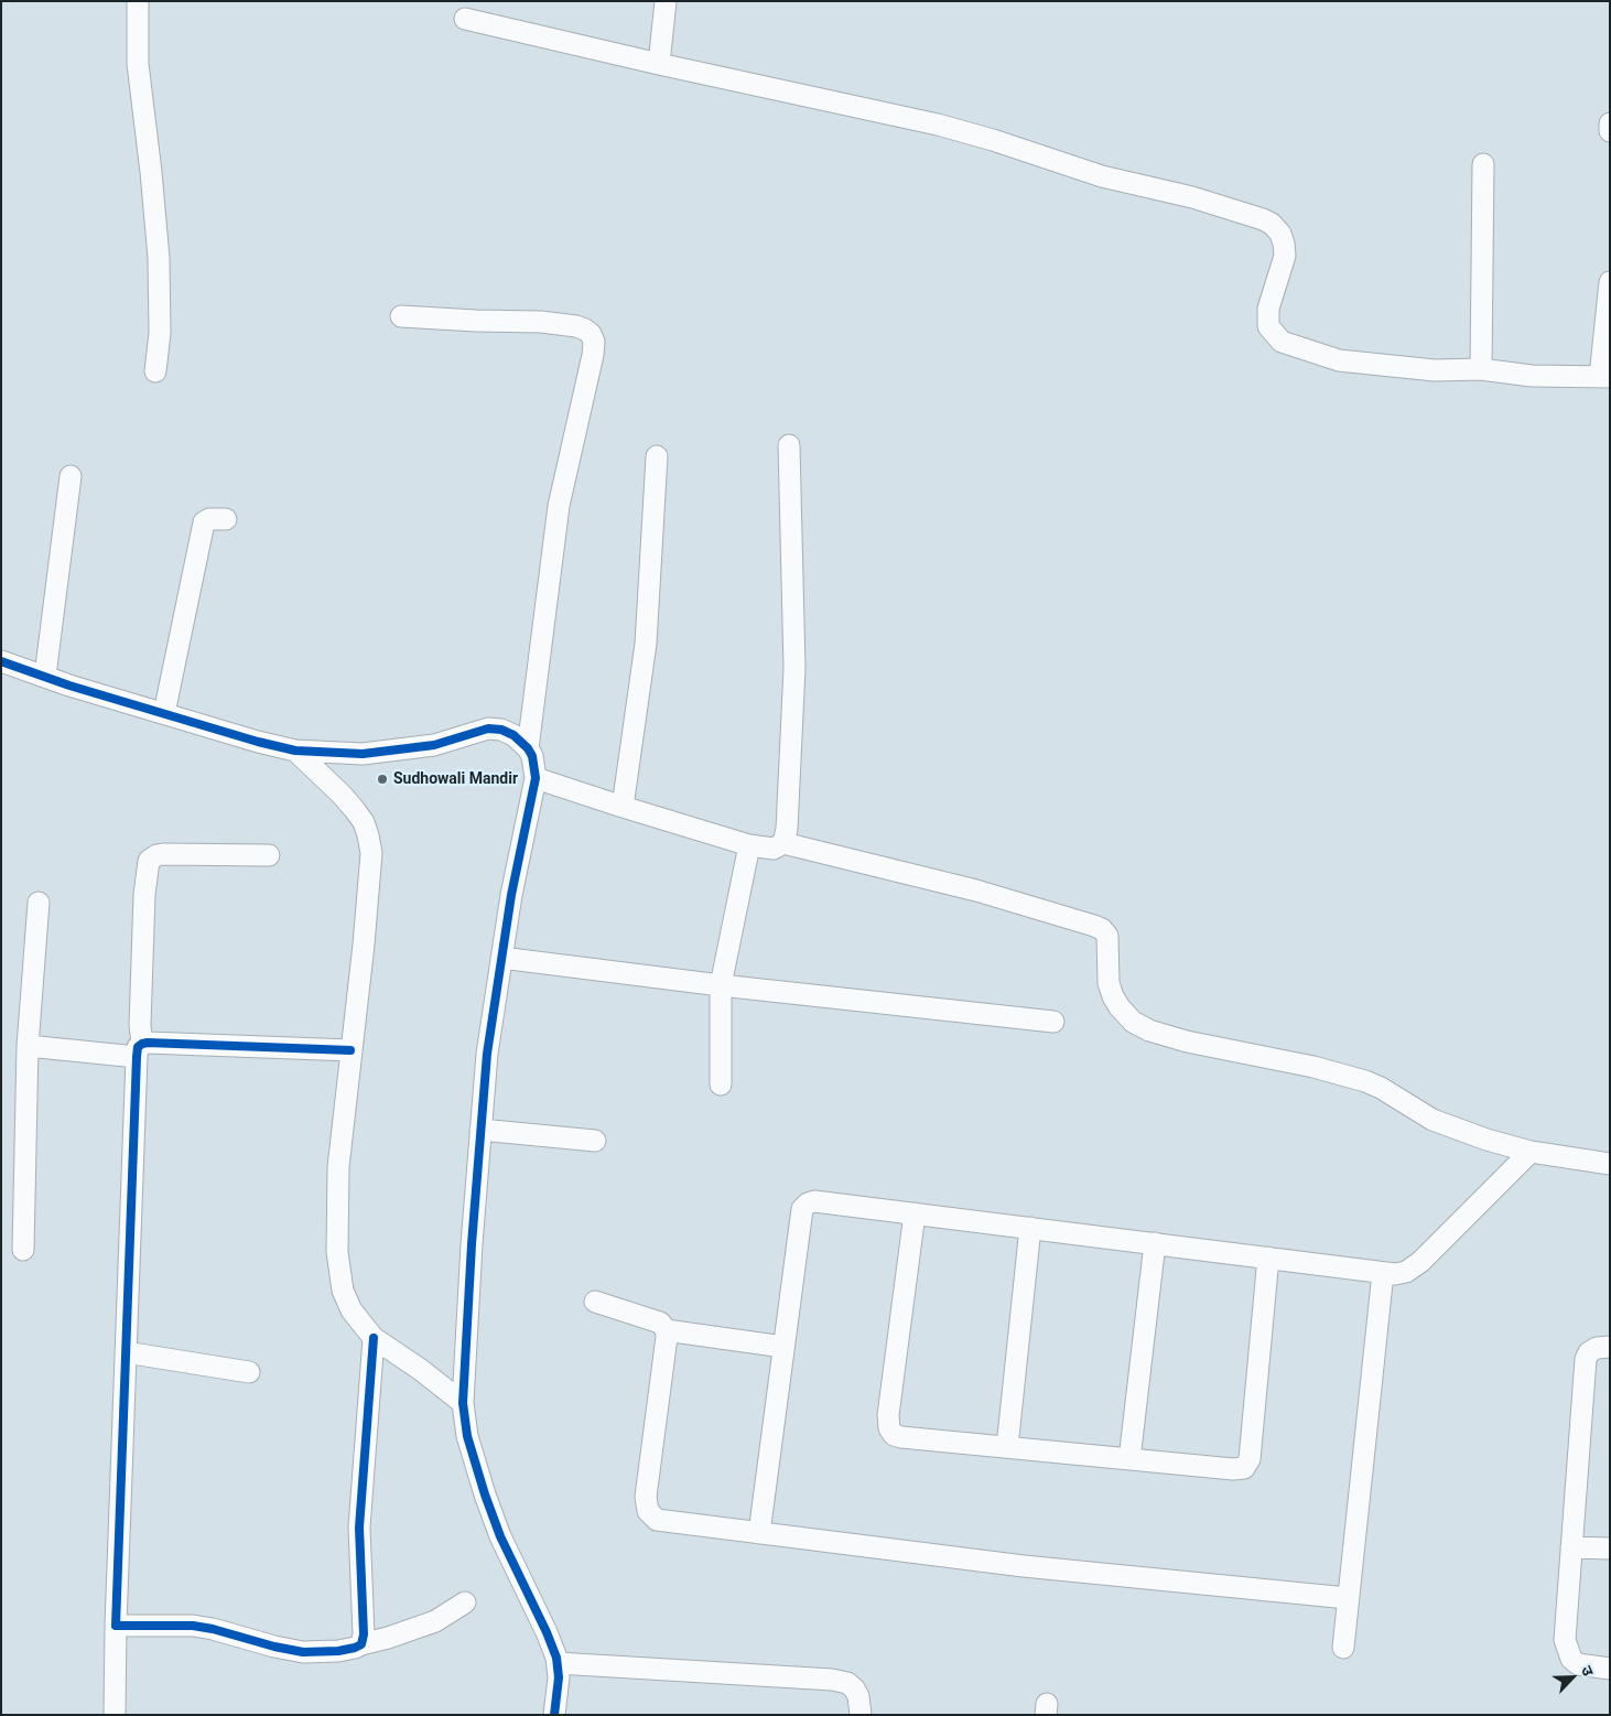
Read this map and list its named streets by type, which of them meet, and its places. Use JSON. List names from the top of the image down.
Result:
{
  "places": ["Sudhowali Mandir"],
  "north": "top right"
}
